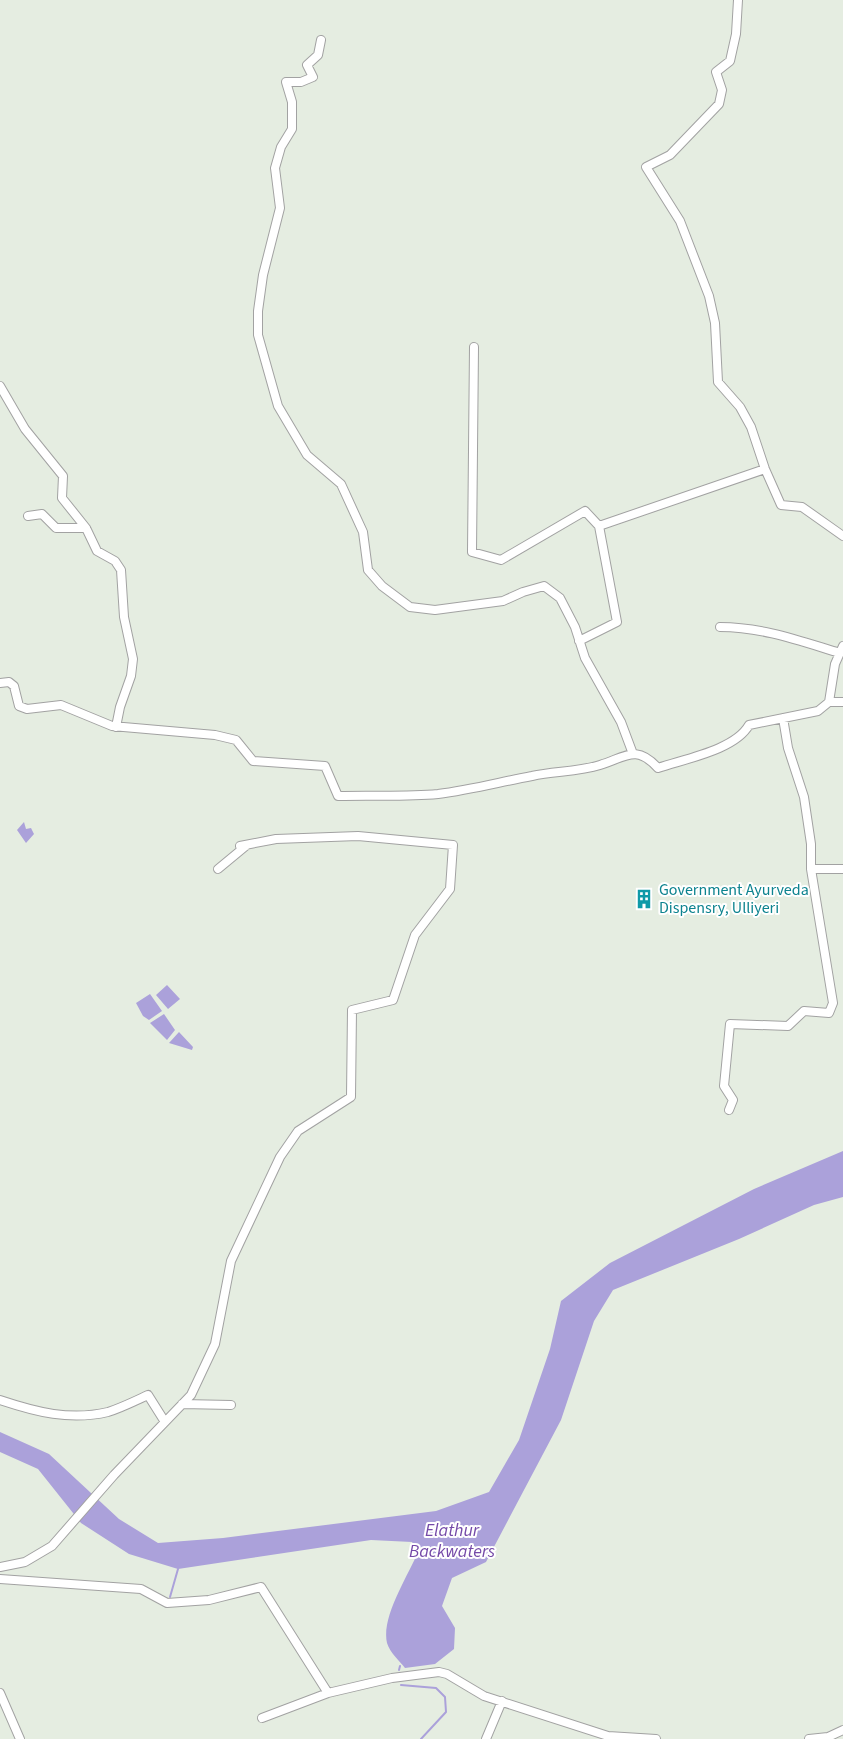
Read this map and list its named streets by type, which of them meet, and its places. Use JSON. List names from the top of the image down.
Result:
{
  "water": ["Elathur Backwaters"],
  "places": {
    "building": ["Government Ayurveda Dispensry, Ulliyeri"]
  }
}
